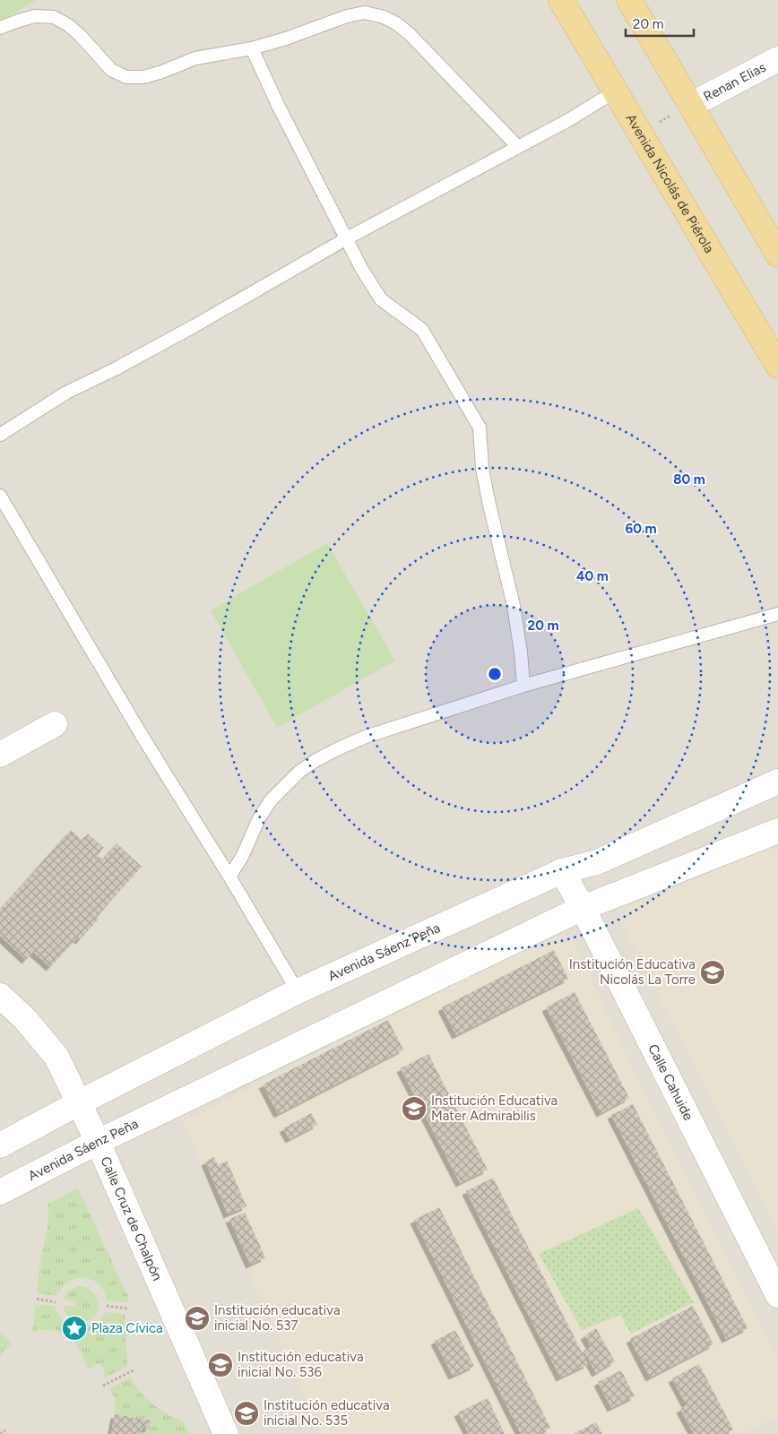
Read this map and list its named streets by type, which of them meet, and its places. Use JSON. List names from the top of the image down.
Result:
{
  "streets": {
    "main road": ["Avenida Nicolás de Piérola"],
    "street": [
      "Renan Elias",
      "Avenida Sáenz Peña",
      "Calle Cahuide",
      "Calle Cruz de Chalpón"
    ]
  },
  "crossings": [
    ["Avenida Sáenz Peña", "Calle Cahuide"],
    ["Avenida Sáenz Peña", "Calle Cruz de Chalpón"]
  ],
  "places": {
    "school or university": [
      "Institución Educativa Nicolás La Torre",
      "Institución Educativa Mater Admirabilis",
      "Institución educativa inicial No. 537",
      "Institución educativa inicial No. 536",
      "Institución educativa inicial No. 535"
    ],
    "place": ["Plaza Cívica"]
  },
  "scale_bar": "20 m",
  "rings": [
    "80 m",
    "60 m",
    "40 m",
    "20 m"
  ]
}
